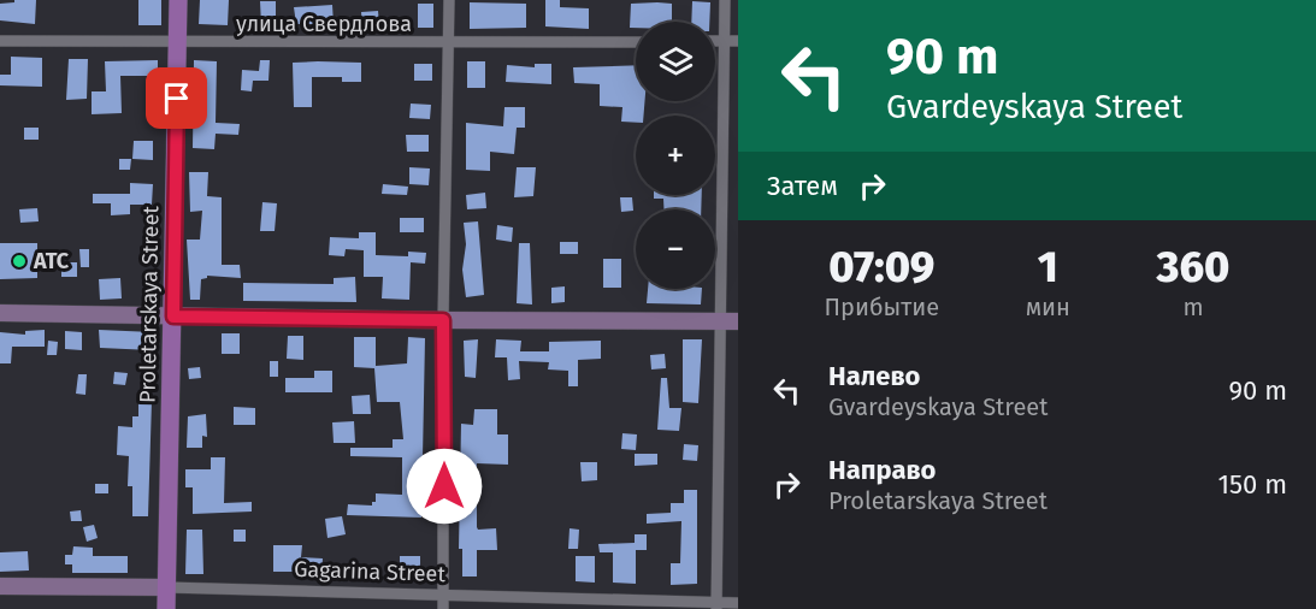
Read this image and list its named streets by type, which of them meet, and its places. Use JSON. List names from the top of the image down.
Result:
{
  "streets": {
    "main road": ["Proletarskaya Street"],
    "street": ["улица Свердлова", "Gagarina Street"]
  },
  "crossings": [
    ["улица Свердлова", "Proletarskaya Street"],
    ["Proletarskaya Street", "Gagarina Street"]
  ],
  "places": ["АТС"],
  "page": {
    "turn": ["90 m", "Gvardeyskaya Street"],
    "map_buttons": ["+", "−"],
    "then": "Затем",
    "eta": [
      "07:09",
      "Прибытие",
      "1",
      "мин",
      "360",
      "m"
    ],
    "list": [
      {
        "name": "Налево",
        "note": "Gvardeyskaya Street",
        "value": "90 m"
      },
      {
        "name": "Направо",
        "note": "Proletarskaya Street",
        "value": "150 m"
      }
    ]
  }
}
